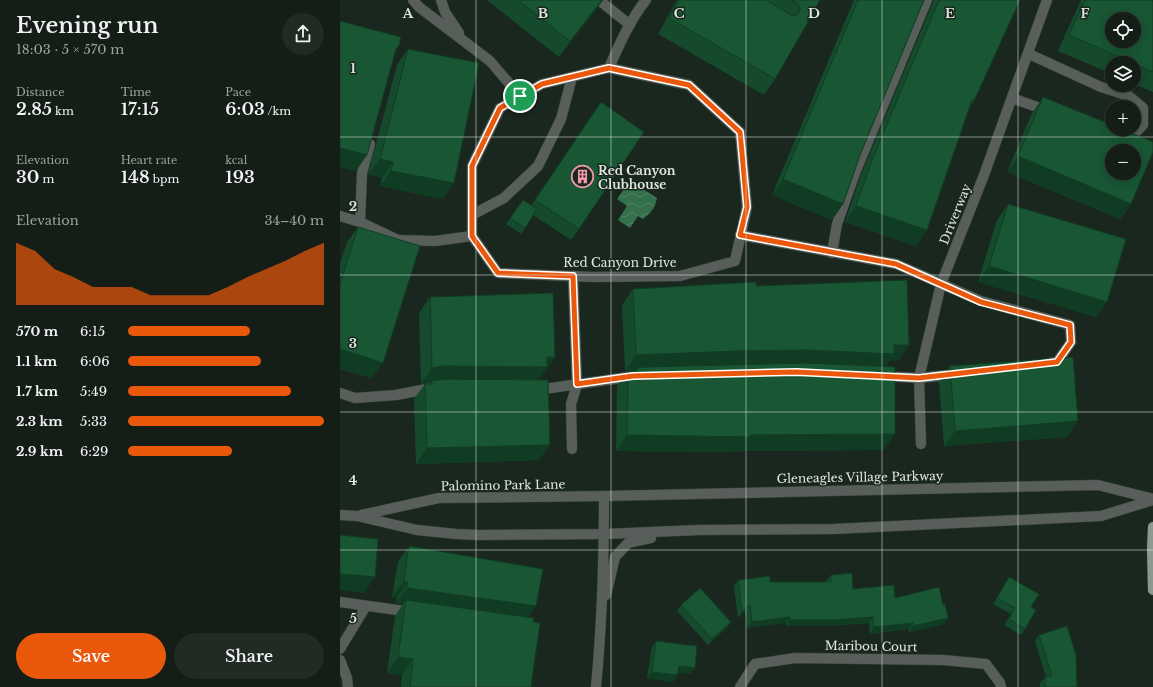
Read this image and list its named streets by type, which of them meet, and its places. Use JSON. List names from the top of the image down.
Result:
{
  "streets": {
    "street": [
      "Driverway",
      "Red Canyon Drive",
      "Gleneagles Village Parkway",
      "Palomino Park Lane",
      "Maribou Court"
    ]
  },
  "crossings": [
    ["Gleneagles Village Parkway", "Palomino Park Lane"]
  ],
  "places": {
    "building": ["Red Canyon Clubhouse"]
  },
  "page": {
    "heading": ["Evening run", "18:03 · 5 × 570 m"],
    "map_buttons": ["+", "−"],
    "stats": [
      ["Distance", "2.85 km"],
      ["Time", "17:15"],
      ["Pace", "6:03 /km"],
      ["Elevation", "30 m"],
      ["Heart rate", "148 bpm"],
      ["kcal", "193"]
    ],
    "chart": ["Elevation", "34–40 m"],
    "list": [
      {
        "name": "570 m",
        "note": "6:15"
      },
      {
        "name": "1.1 km",
        "note": "6:06"
      },
      {
        "name": "1.7 km",
        "note": "5:49"
      },
      {
        "name": "2.3 km",
        "note": "5:33"
      },
      {
        "name": "2.9 km",
        "note": "6:29"
      }
    ],
    "buttons": ["Save", "Share"]
  },
  "grid": {
    "columns": [
      "A",
      "B",
      "C",
      "D",
      "E",
      "F"
    ],
    "rows": [
      "1",
      "2",
      "3",
      "4",
      "5"
    ]
  }
}
